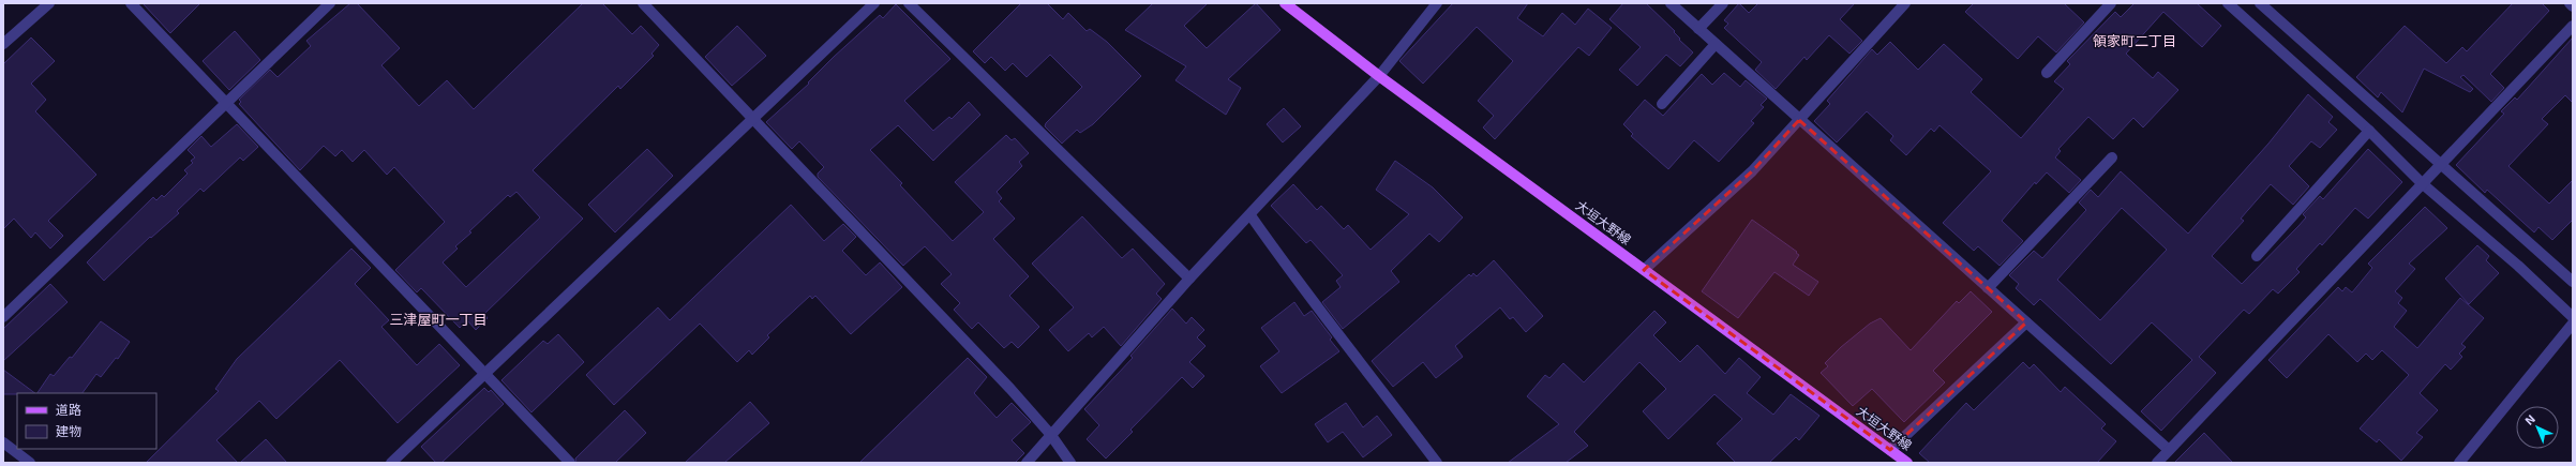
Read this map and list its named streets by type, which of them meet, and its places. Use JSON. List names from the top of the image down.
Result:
{
  "streets": {
    "main road": ["大垣大野線"]
  },
  "districts": ["領家町二丁目", "三津屋町一丁目"],
  "legend": ["道路", "建物"],
  "north": "top left"
}
